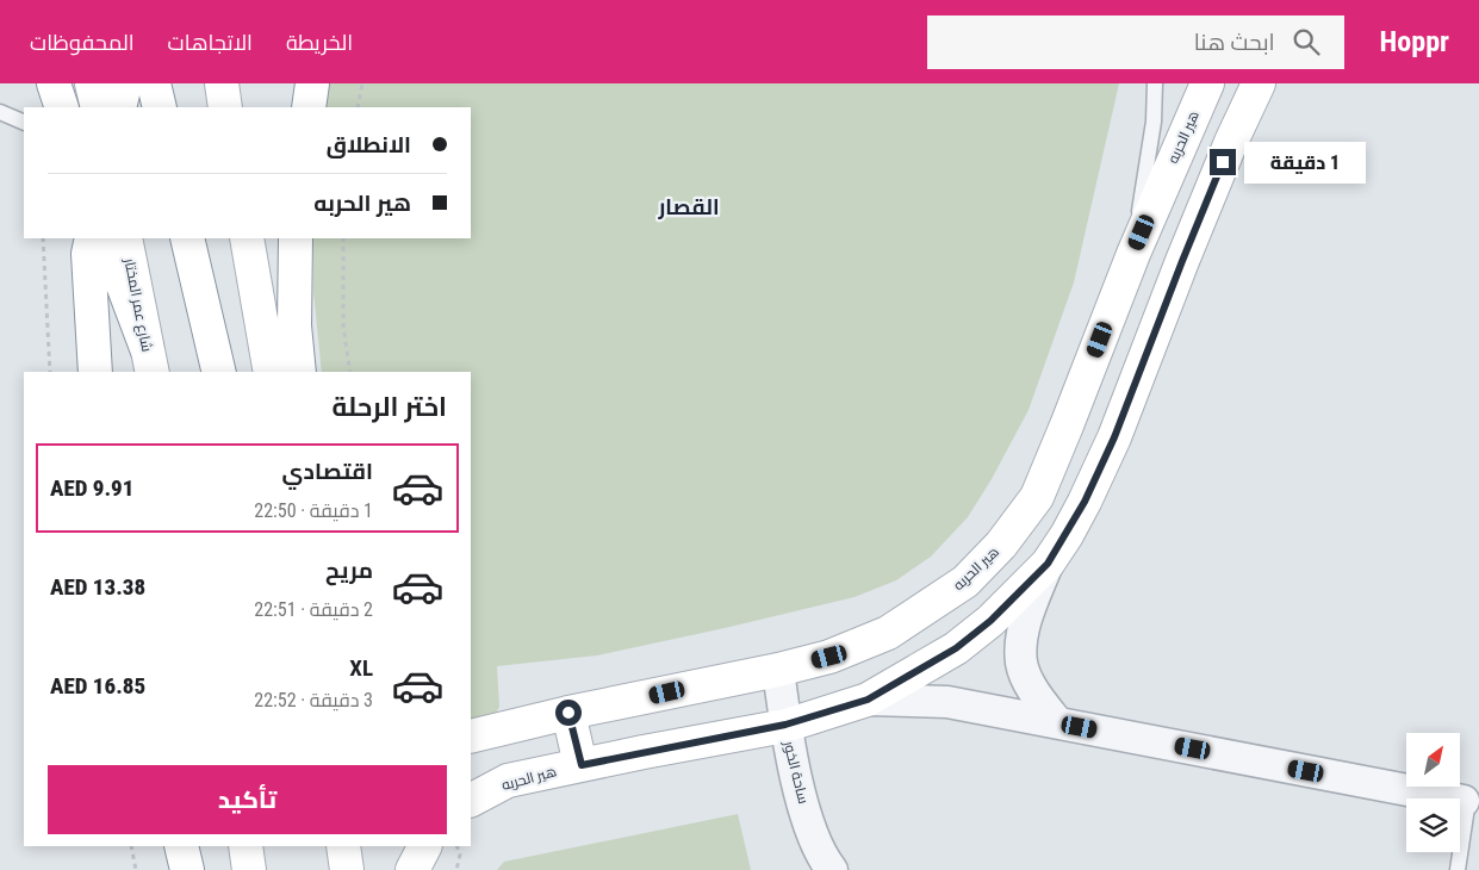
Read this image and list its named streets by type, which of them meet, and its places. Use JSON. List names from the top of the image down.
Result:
{
  "streets": {
    "main road": ["هير الحربه", "شارع عمر المختار"],
    "street": ["ساحة الخور"]
  },
  "crossings": [
    ["هير الحربه", "ساحة الخور"]
  ],
  "districts": ["القصار"],
  "north": "top right",
  "page": {
    "header": "Hoppr",
    "search": "ابحث هنا",
    "nav": ["الخريطة", "الاتجاهات", "المحفوظات"],
    "banner": ["الانطلاق", "هير الحربه"],
    "bubble": "1 دقيقة",
    "heading": "اختر الرحلة",
    "list": [
      {
        "name": "اقتصادي",
        "note": "1 دقيقة · 22:50",
        "value": "AED 9.91"
      },
      {
        "name": "مريح",
        "note": "2 دقيقة · 22:51",
        "value": "AED 13.38"
      },
      {
        "name": "XL",
        "note": "3 دقيقة · 22:52",
        "value": "AED 16.85"
      }
    ],
    "buttons": "تأكيد"
  }
}
